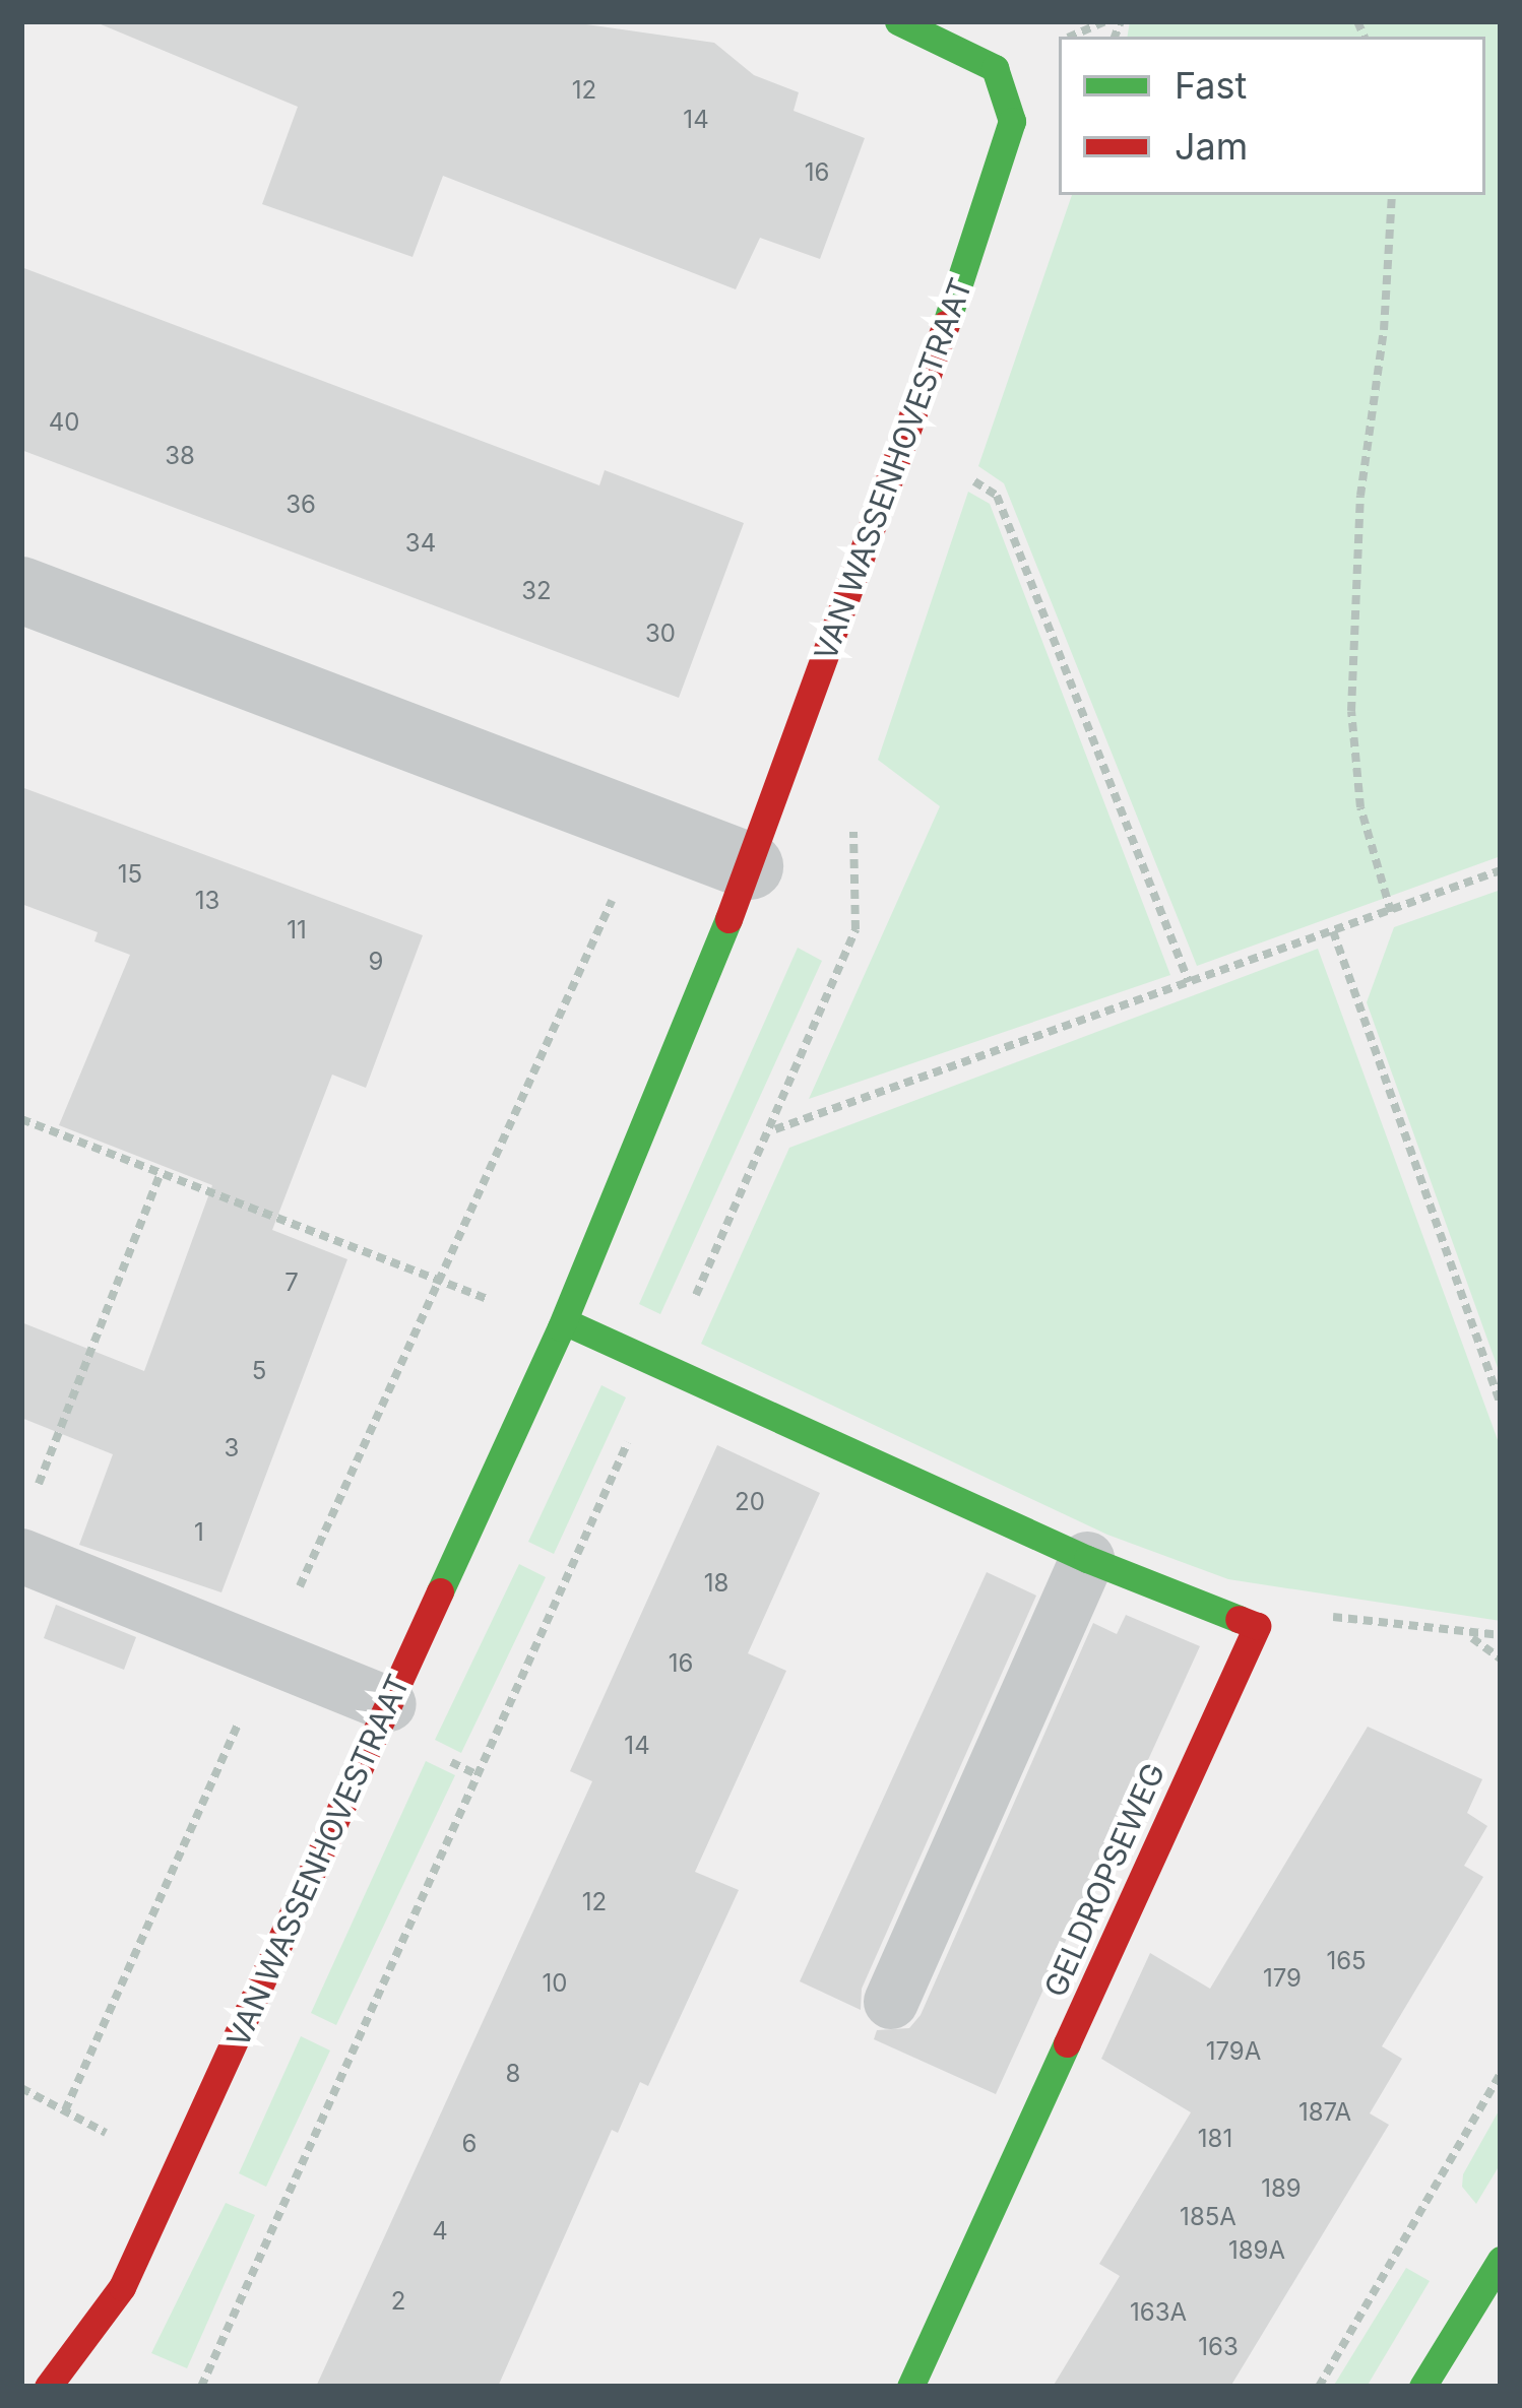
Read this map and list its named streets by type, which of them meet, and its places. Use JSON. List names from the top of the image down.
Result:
{
  "streets": {
    "street": ["VAN WASSENHOVESTRAAT", "GELDROPSEWEG"]
  },
  "house_numbers": [
    "12",
    "14",
    "16",
    "40",
    "38",
    "36",
    "34",
    "32",
    "30",
    "15",
    "13",
    "11",
    "9",
    "7",
    "5",
    "3",
    "20",
    "1",
    "18",
    "16",
    "14",
    "12",
    "165",
    "179",
    "10",
    "179A",
    "8",
    "187A",
    "181",
    "6",
    "189",
    "185A",
    "4",
    "189A",
    "2",
    "163A",
    "163"
  ],
  "legend": ["Fast", "Jam"]
}
